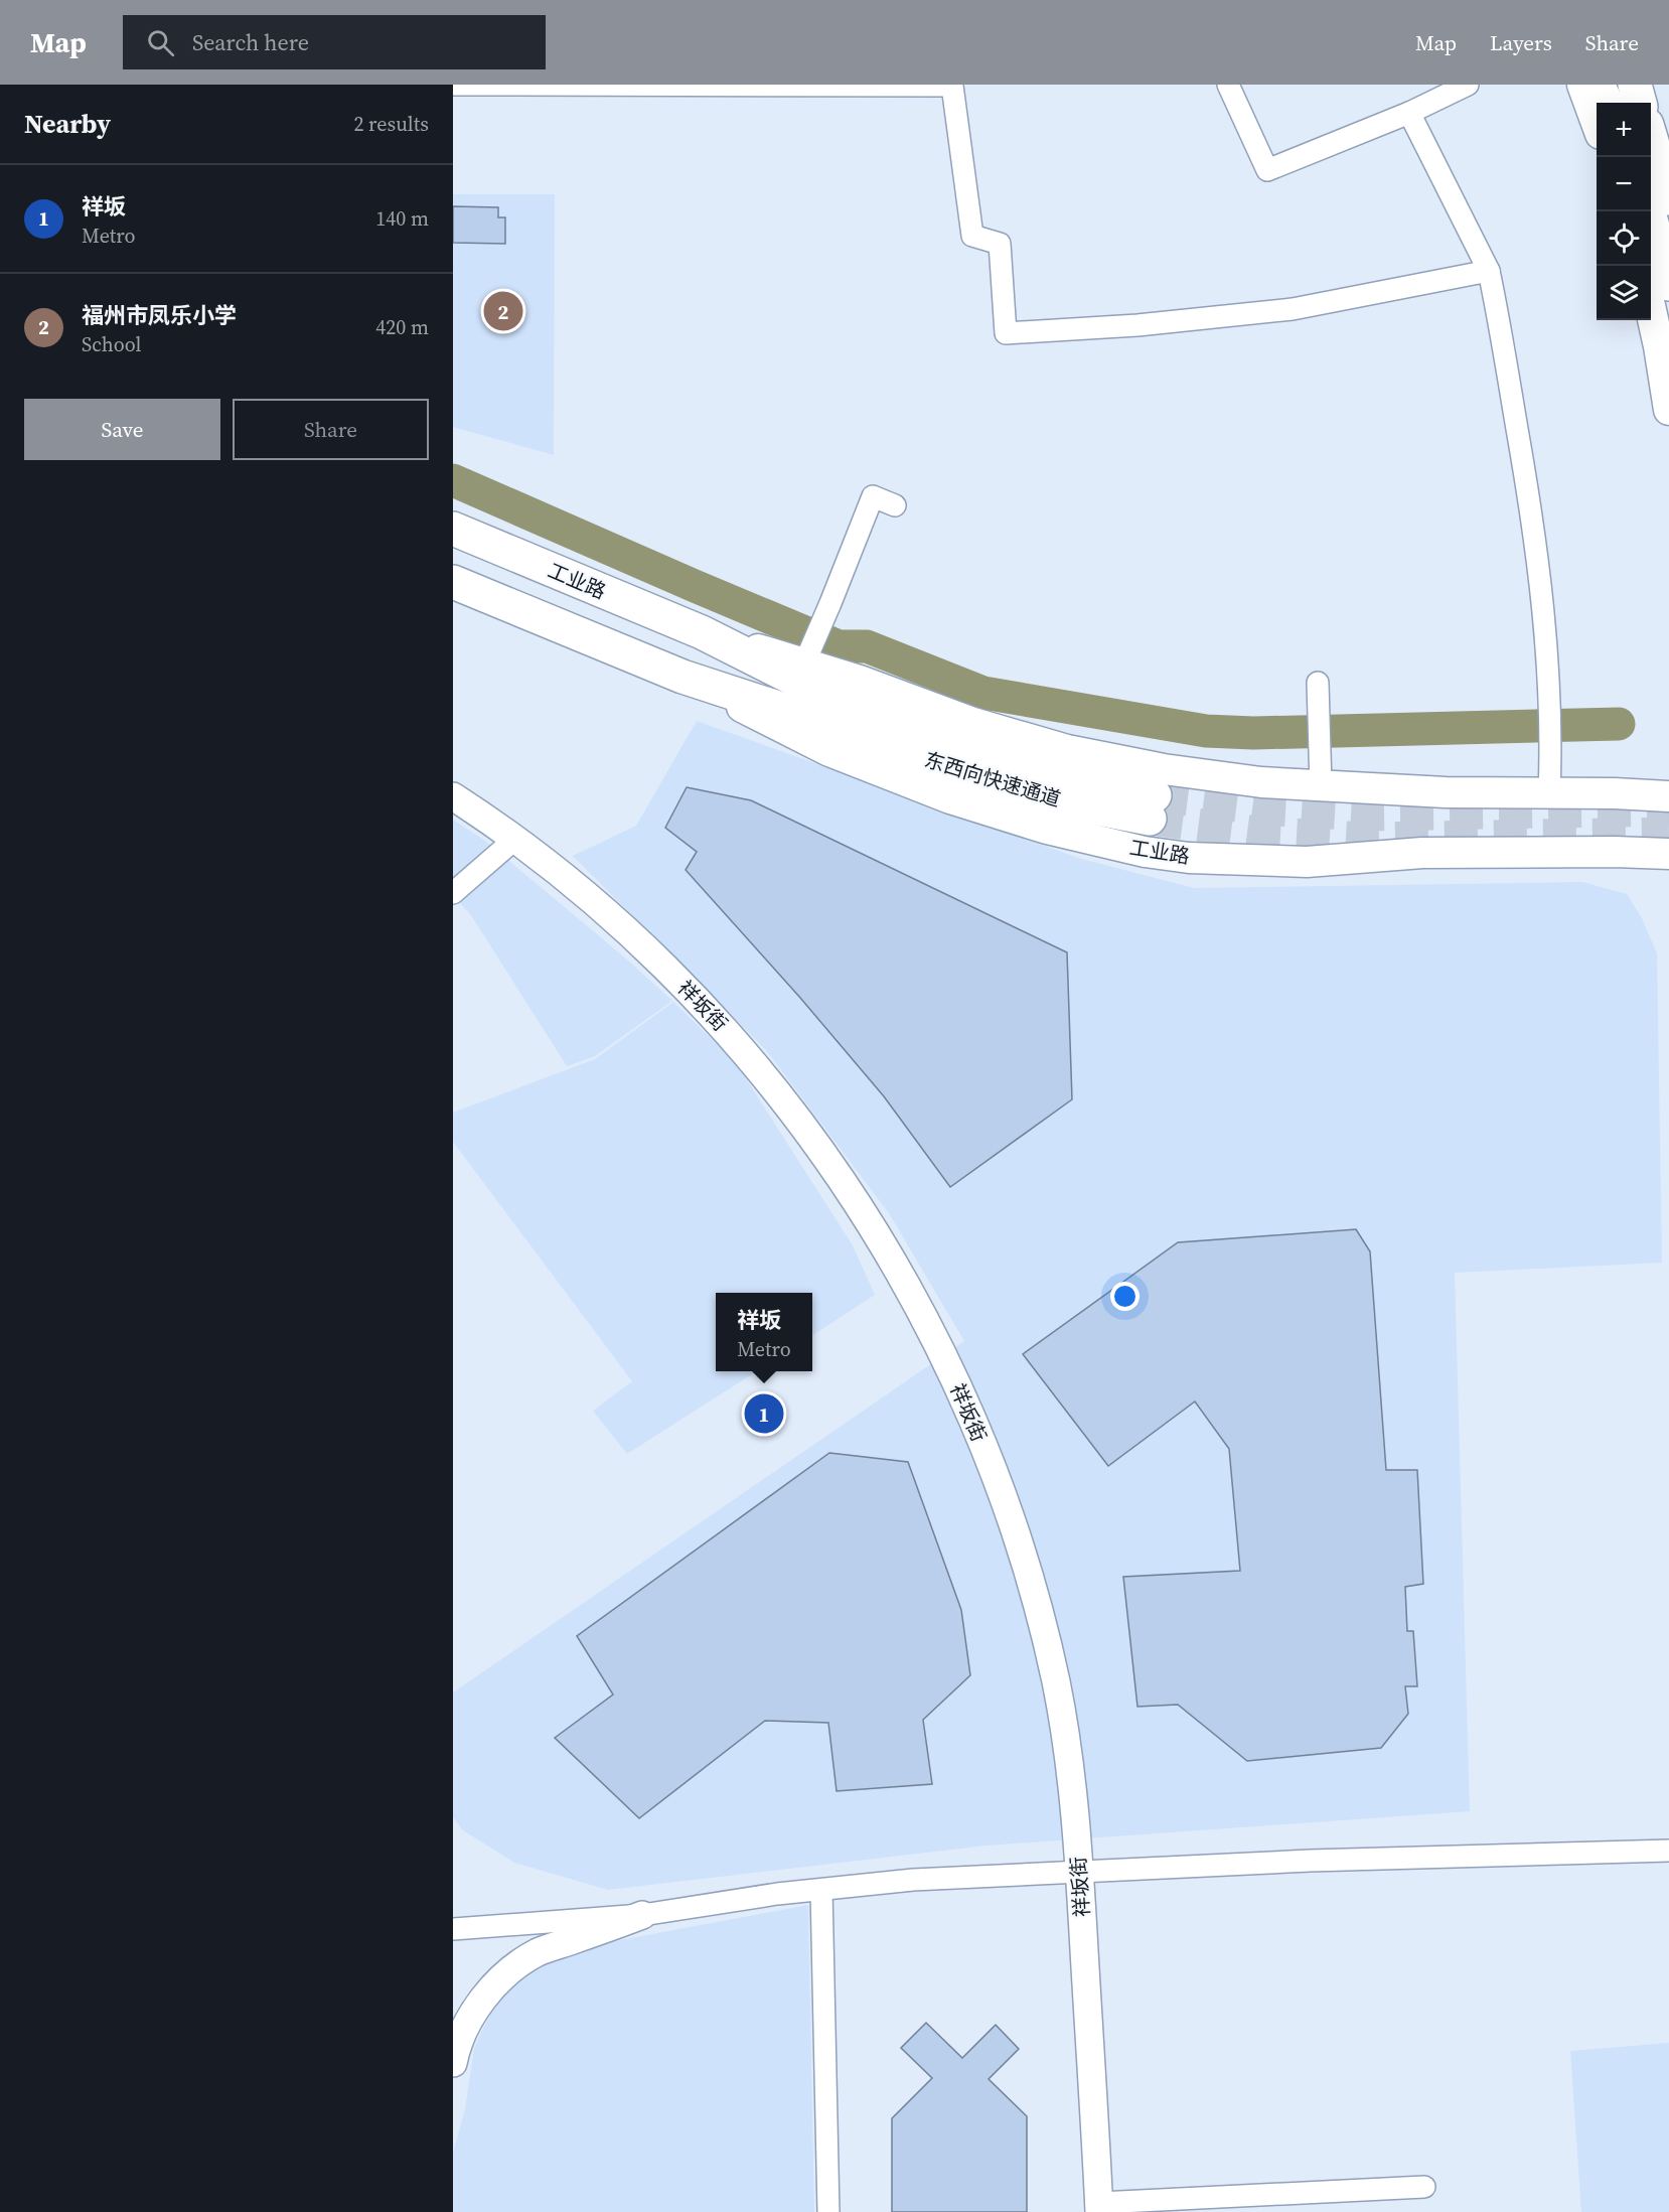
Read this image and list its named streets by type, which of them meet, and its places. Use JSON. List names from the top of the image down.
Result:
{
  "streets": {
    "highway": ["工业路", "东西向快速通道"],
    "street": ["祥坂街"]
  },
  "crossings": [
    ["工业路", "东西向快速通道"]
  ],
  "page": {
    "header": "Map",
    "search": "Search here",
    "nav": ["Map", "Layers", "Share"],
    "heading": ["Nearby", "2 results"],
    "map_buttons": ["+", "−"],
    "list": [
      {
        "mark": "1",
        "name": "祥坂",
        "note": "Metro",
        "value": "140 m"
      },
      {
        "mark": "2",
        "name": "福州市凤乐小学",
        "note": "School",
        "value": "420 m"
      }
    ],
    "pins": ["2", "1"],
    "buttons": ["Save", "Share"],
    "popup": ["祥坂", "Metro"]
  }
}
